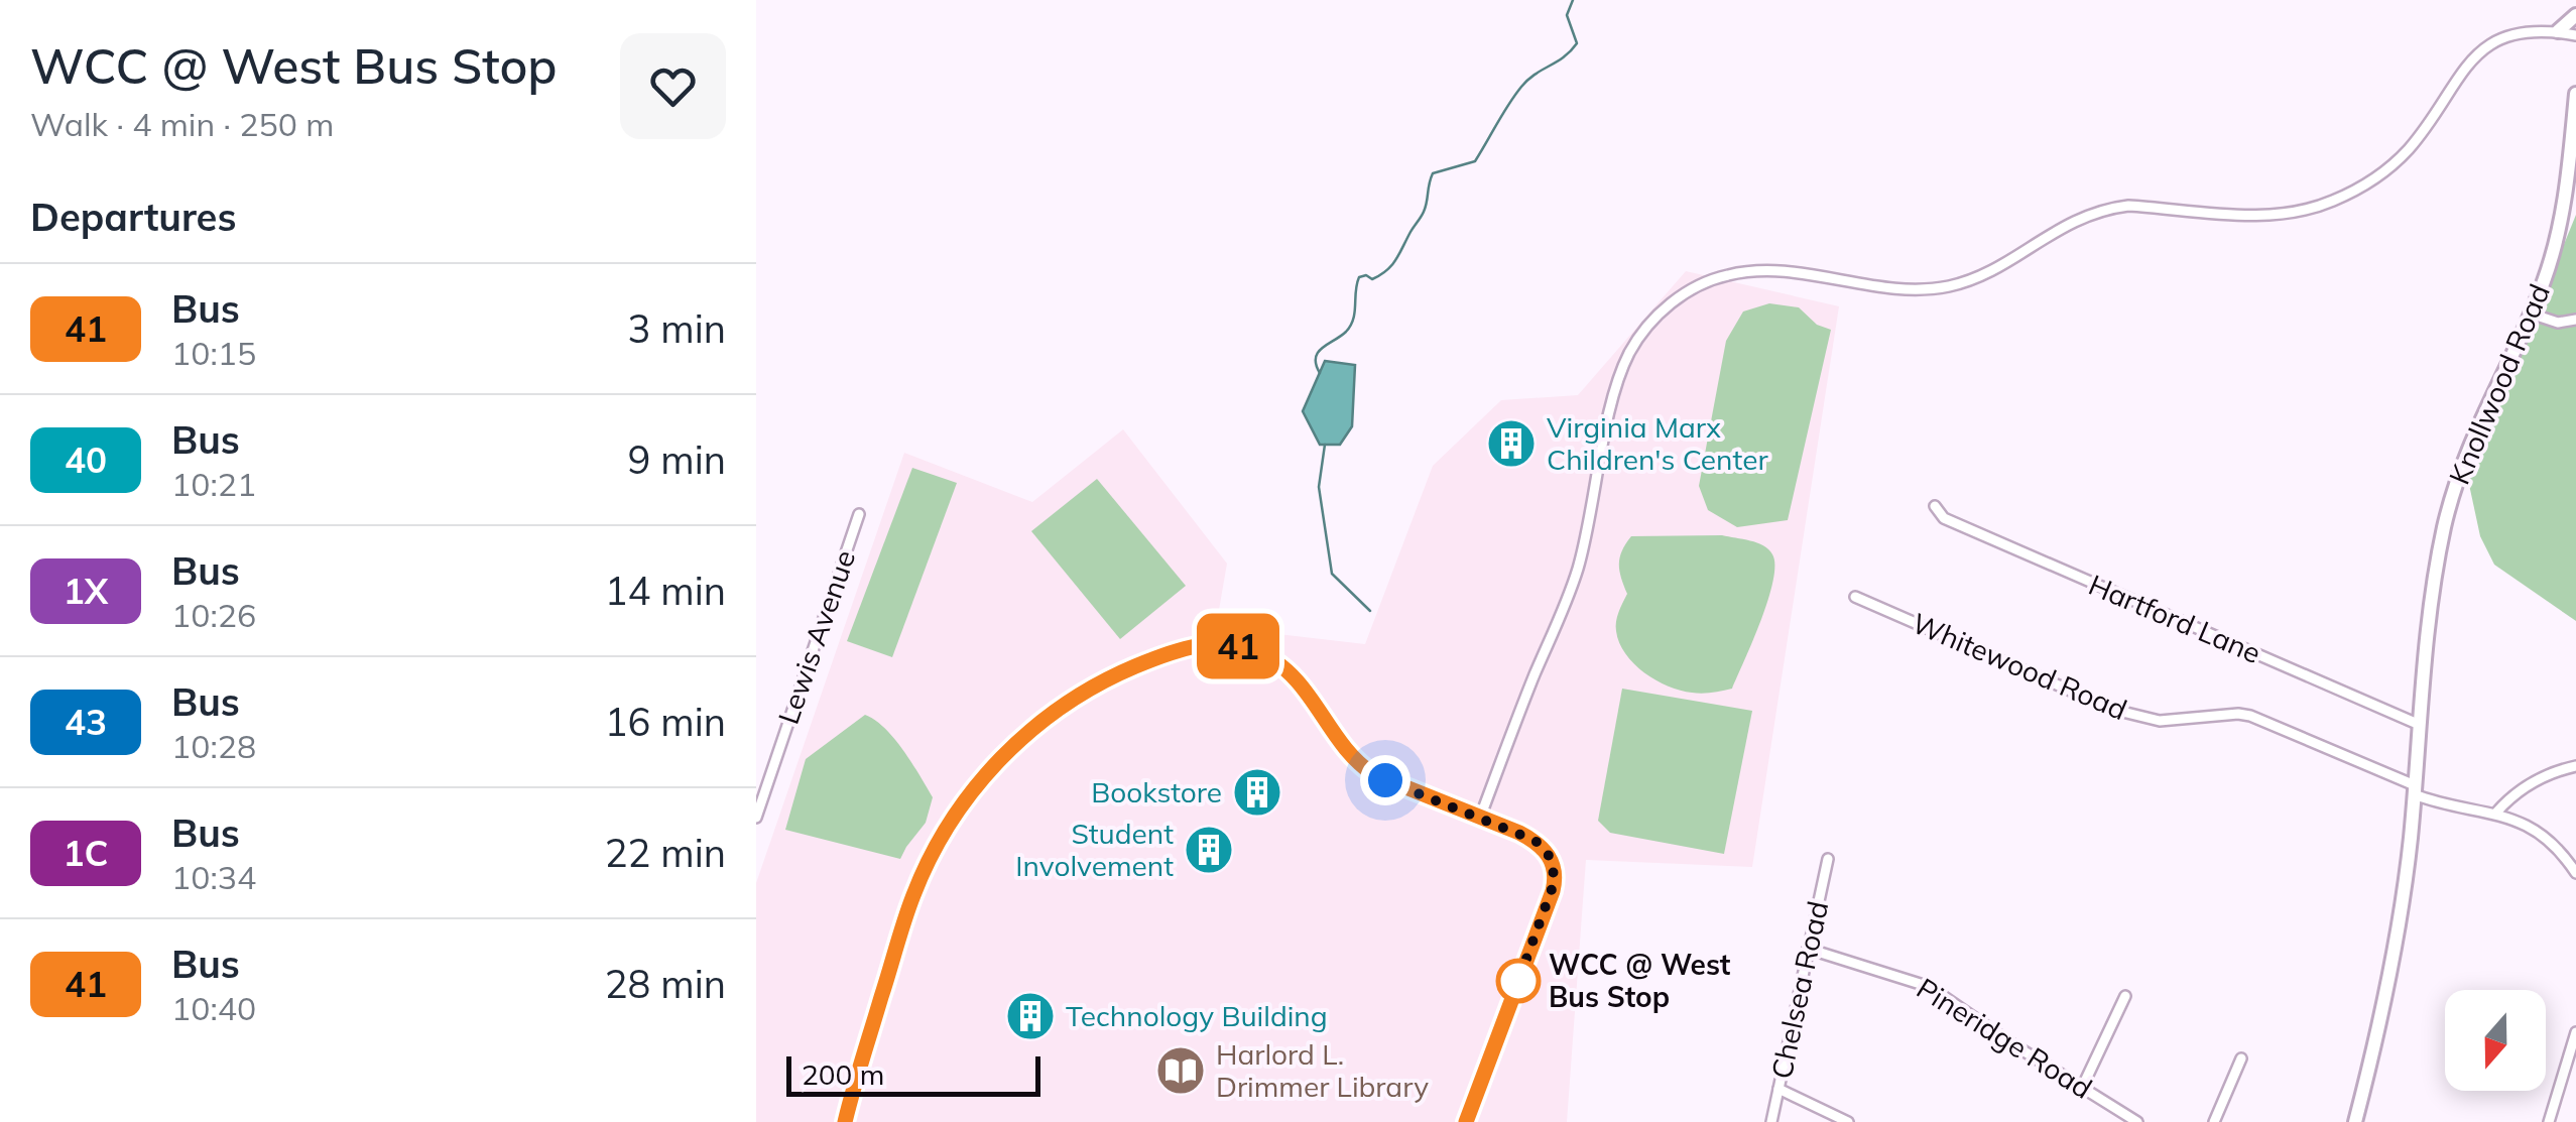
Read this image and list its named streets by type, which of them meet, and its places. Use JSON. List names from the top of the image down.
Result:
{
  "streets": {
    "main road": ["Knollwood Road"],
    "street": [
      "Hartford Lane",
      "Lewis Avenue",
      "Whitewood Road",
      "Chelsea Road",
      "Pineridge Road"
    ]
  },
  "crossings": [
    ["Knollwood Road", "Hartford Lane"],
    ["Knollwood Road", "Whitewood Road"],
    ["Chelsea Road", "Pineridge Road"]
  ],
  "places": {
    "building": [
      "Virginia Marx Children's Center",
      "Bookstore",
      "Student Involvement",
      "Technology Building"
    ],
    "other": ["WCC @ West Bus Stop"],
    "library": ["Harlord L. Drimmer Library"]
  },
  "lines": ["bus line 41"],
  "scale_bar": "200 m",
  "north": "bottom",
  "page": {
    "heading": [
      ["WCC @ West Bus Stop", "Walk · 4 min · 250 m"],
      "Departures"
    ],
    "on_map": "41",
    "list": [
      {
        "mark": "41",
        "name": "Bus",
        "note": "10:15",
        "value": "3 min"
      },
      {
        "mark": "40",
        "name": "Bus",
        "note": "10:21",
        "value": "9 min"
      },
      {
        "mark": "1X",
        "name": "Bus",
        "note": "10:26",
        "value": "14 min"
      },
      {
        "mark": "43",
        "name": "Bus",
        "note": "10:28",
        "value": "16 min"
      },
      {
        "mark": "1C",
        "name": "Bus",
        "note": "10:34",
        "value": "22 min"
      },
      {
        "mark": "41",
        "name": "Bus",
        "note": "10:40",
        "value": "28 min"
      }
    ],
    "scale": "200 m"
  }
}
